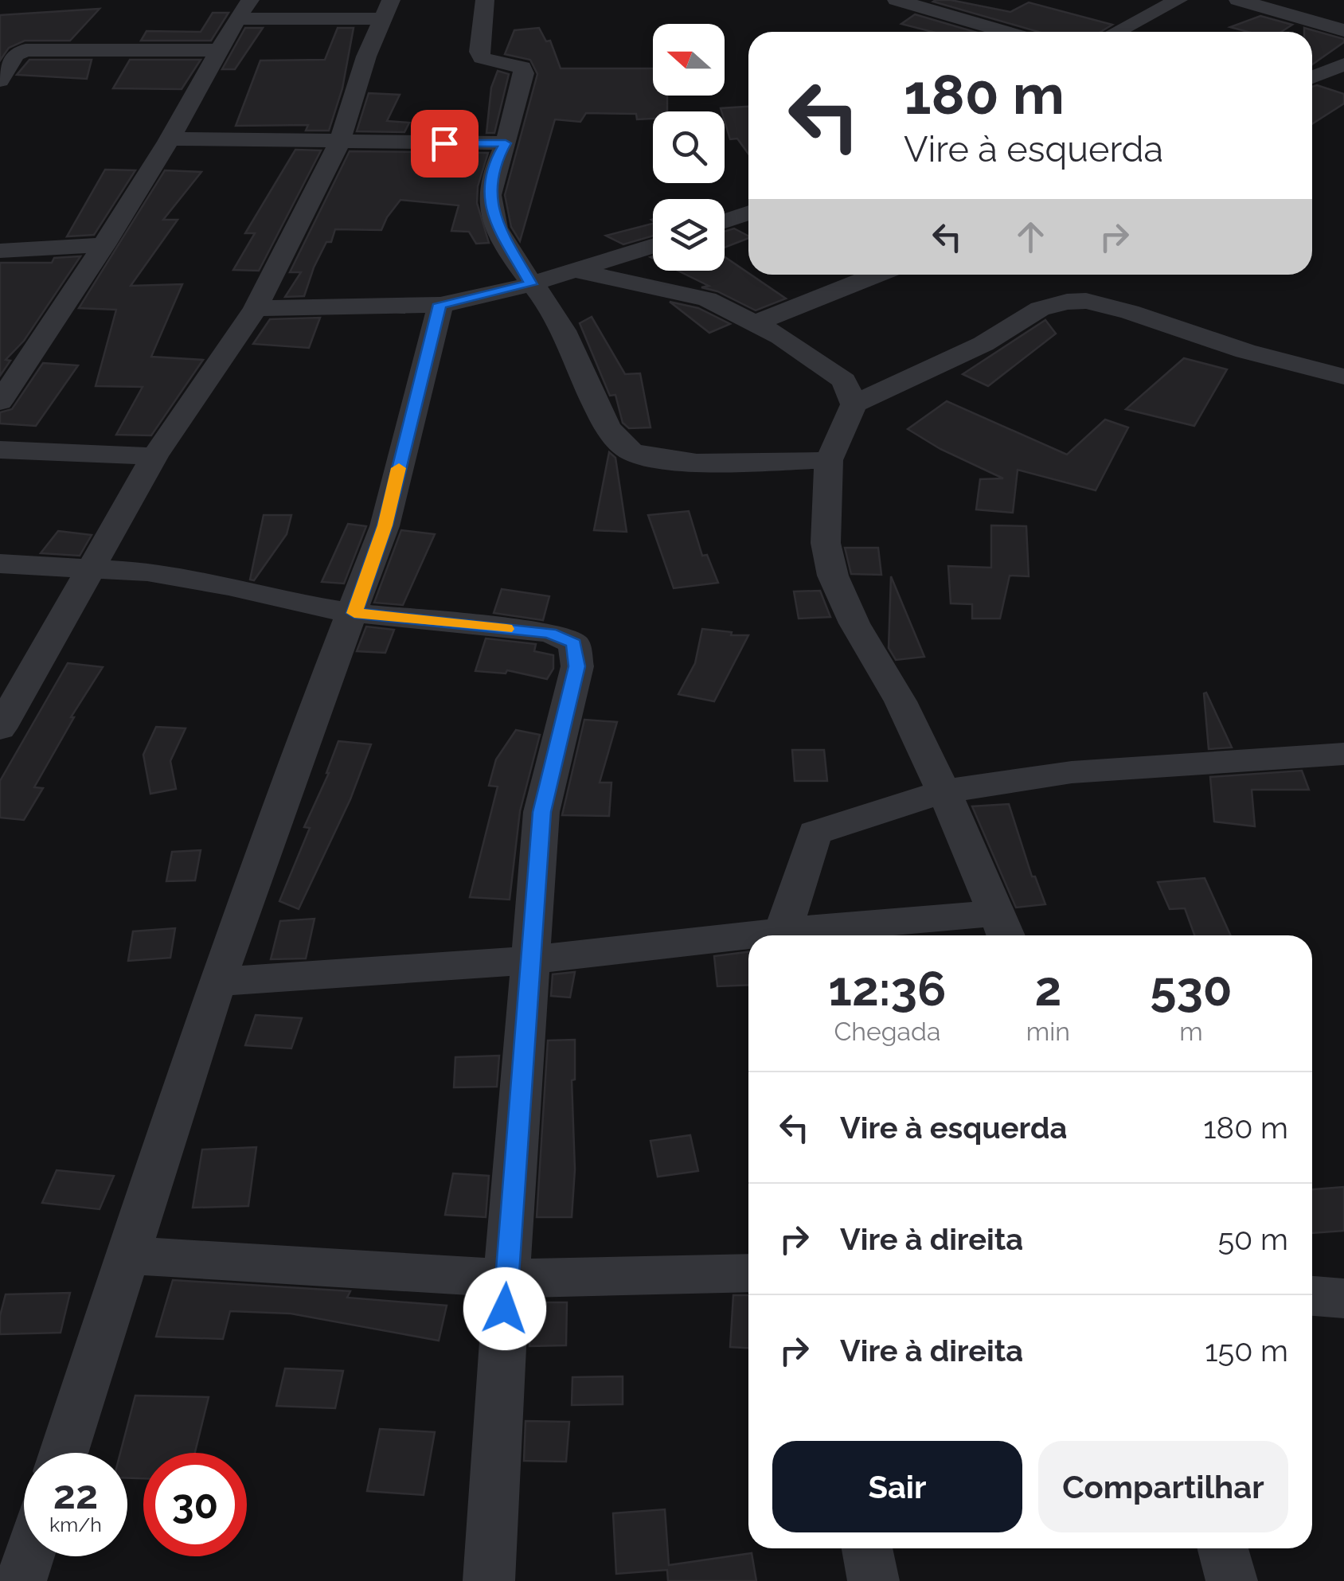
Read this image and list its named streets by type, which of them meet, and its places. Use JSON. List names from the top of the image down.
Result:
{
  "north": "left",
  "page": {
    "turn": ["180 m", "Vire à esquerda"],
    "eta": [
      "12:36",
      "Chegada",
      "2",
      "min",
      "530",
      "m"
    ],
    "list": [
      {
        "name": "Vire à esquerda",
        "value": "180 m"
      },
      {
        "name": "Vire à direita",
        "value": "50 m"
      },
      {
        "name": "Vire à direita",
        "value": "150 m"
      }
    ],
    "buttons": ["Sair", "Compartilhar"],
    "speed": "22 km/h",
    "limit": "30"
  }
}
